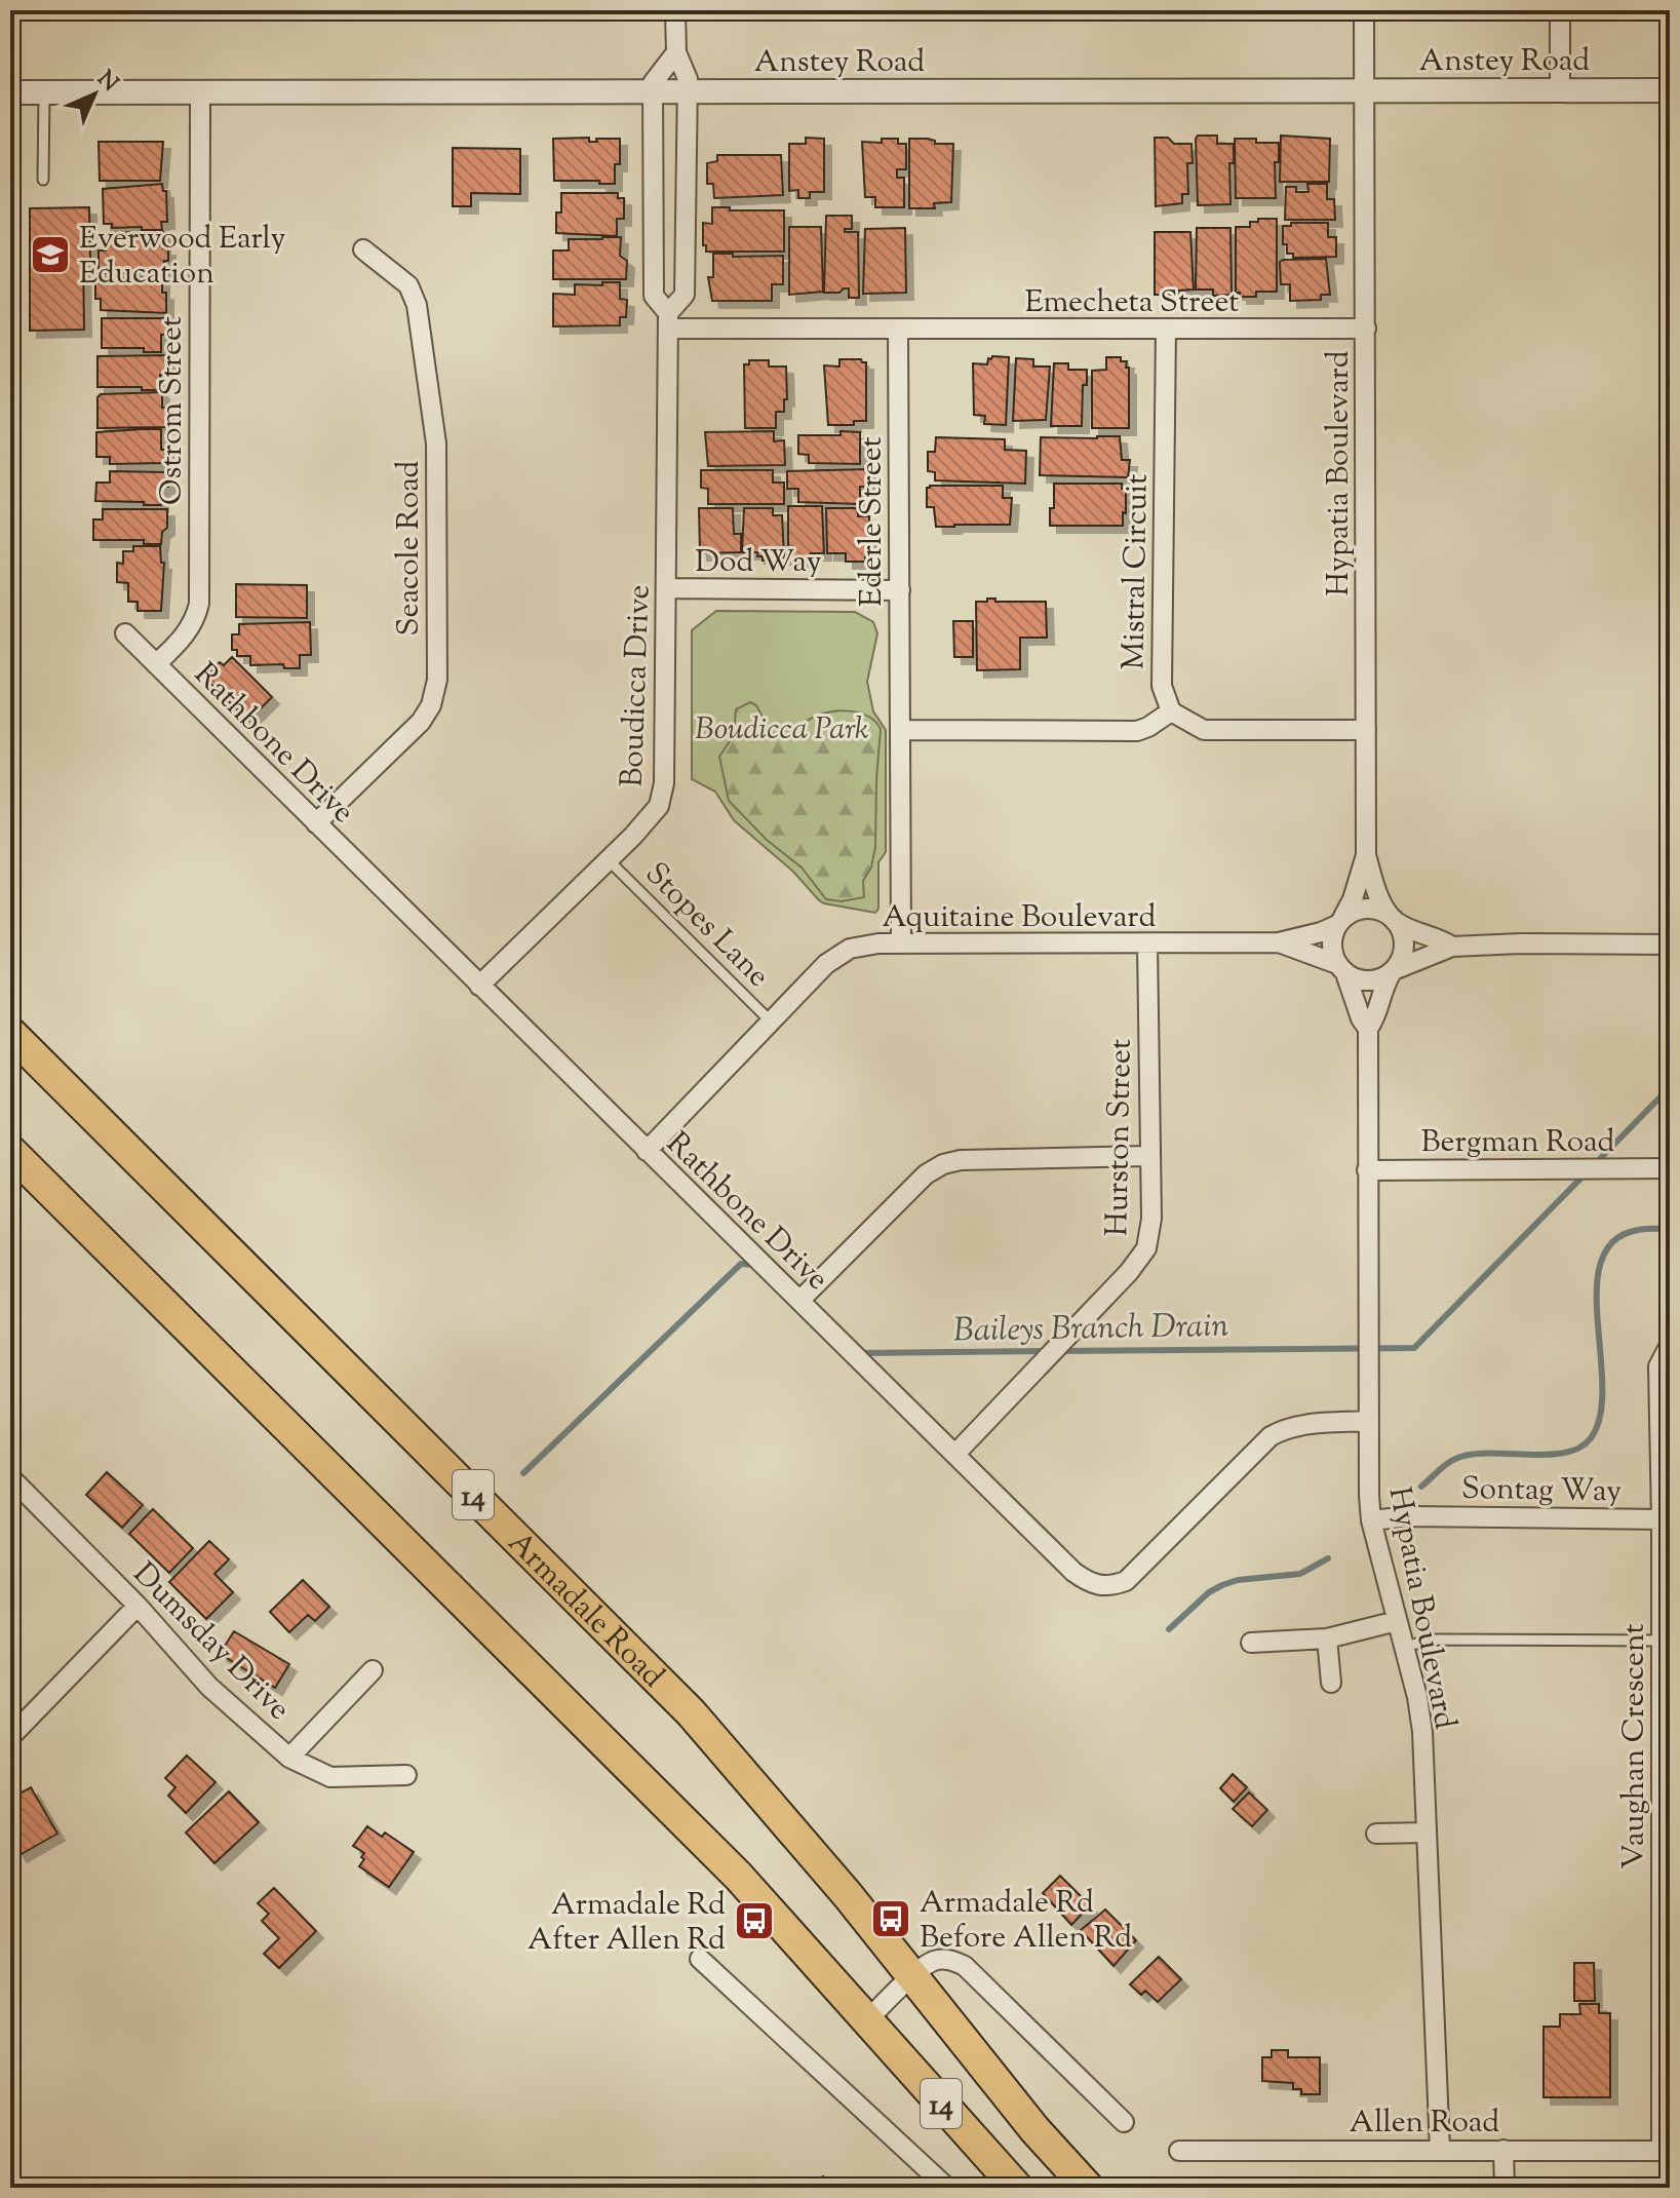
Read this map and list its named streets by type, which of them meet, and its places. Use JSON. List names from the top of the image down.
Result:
{
  "streets": {
    "highway": ["14", "Armadale Road"],
    "street": [
      "Anstey Road",
      "Emecheta Street",
      "Ostrom Street",
      "Hypatia Boulevard",
      "Ederle Street",
      "Seacole Road",
      "Dod Way",
      "Mistral Circuit",
      "Boudicca Drive",
      "Rathbone Drive",
      "Aquitaine Boulevard",
      "Hurston Street",
      "Bergman Road",
      "Sontag Way",
      "Dumsday Drive",
      "Vaughan Crescent",
      "Allen Road"
    ],
    "lane": ["Stopes Lane"]
  },
  "crossings": [
    ["Anstey Road", "Ostrom Street"],
    ["Anstey Road", "Hypatia Boulevard"],
    ["Anstey Road", "Boudicca Drive"],
    ["Emecheta Street", "Hypatia Boulevard"],
    ["Emecheta Street", "Ederle Street"],
    ["Emecheta Street", "Mistral Circuit"],
    ["Ostrom Street", "Rathbone Drive"],
    ["Hypatia Boulevard", "Rathbone Drive"],
    ["Hypatia Boulevard", "Bergman Road"],
    ["Hypatia Boulevard", "Sontag Way"],
    ["Hypatia Boulevard", "Allen Road"],
    ["Ederle Street", "Dod Way"],
    ["Ederle Street", "Aquitaine Boulevard"],
    ["Seacole Road", "Rathbone Drive"],
    ["Dod Way", "Boudicca Drive"],
    ["Boudicca Drive", "Rathbone Drive"],
    ["Boudicca Drive", "Stopes Lane"],
    ["Rathbone Drive", "Aquitaine Boulevard"],
    ["Rathbone Drive", "Hurston Street"],
    ["Aquitaine Boulevard", "Stopes Lane"],
    ["Aquitaine Boulevard", "Hurston Street"],
    ["Sontag Way", "Vaughan Crescent"],
    ["Vaughan Crescent", "Allen Road"]
  ],
  "water": ["Baileys Branch Drain"],
  "parks": ["Boudicca Park"],
  "places": {
    "school or university": ["Everwood Early Education"],
    "bus stop": ["Armadale Rd Before Allen Rd", "Armadale Rd After Allen Rd"]
  },
  "north": "top right"
}
